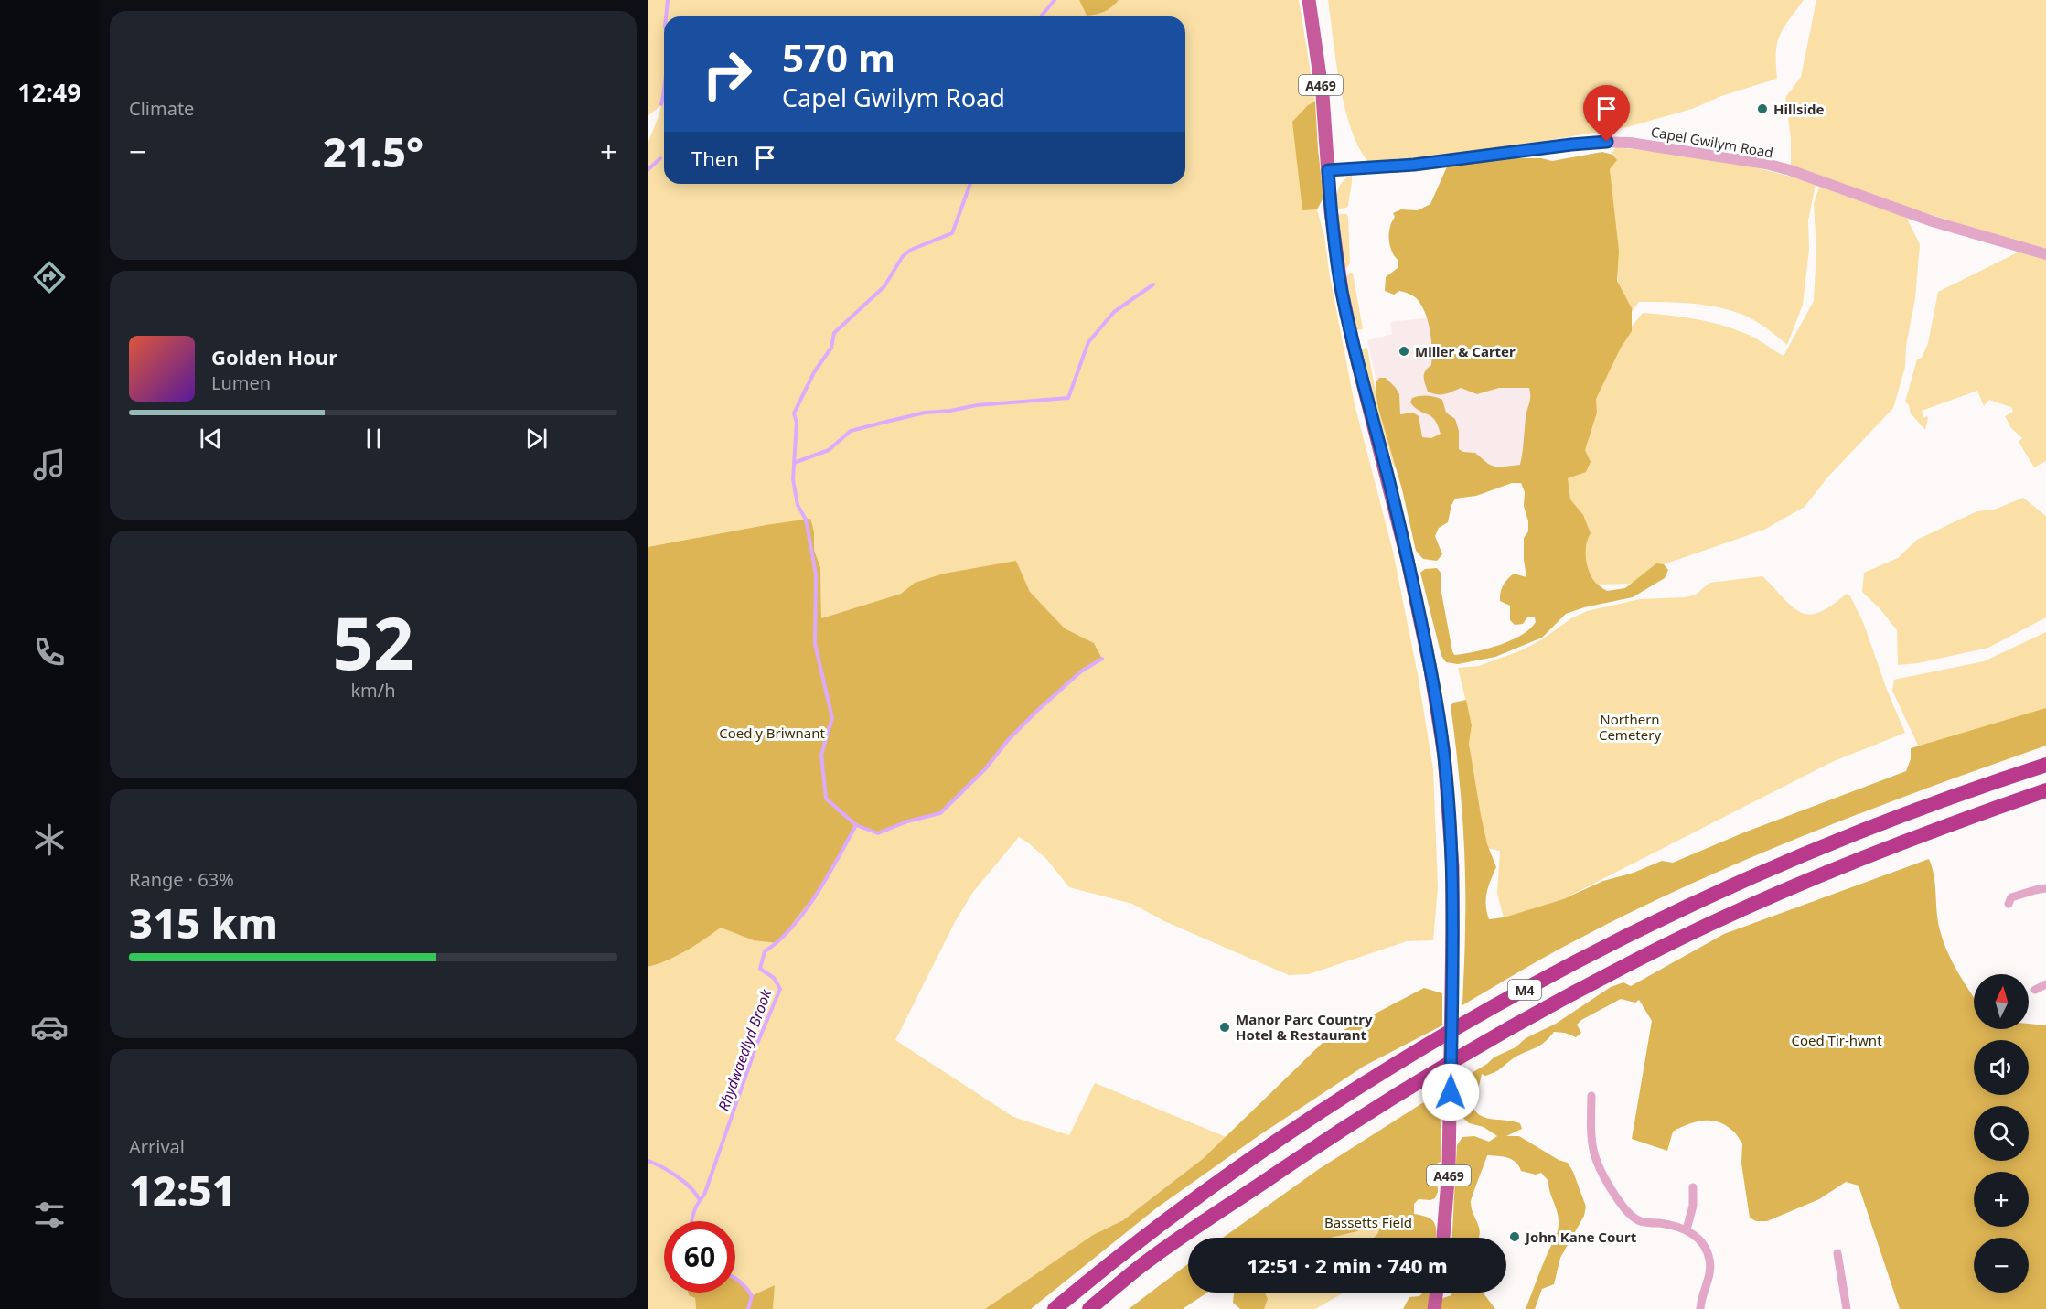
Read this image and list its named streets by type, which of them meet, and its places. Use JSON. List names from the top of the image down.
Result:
{
  "streets": {
    "highway": ["M4"],
    "main road": ["A469"],
    "street": ["Capel Gwilym Road"]
  },
  "crossings": [
    ["A469", "Capel Gwilym Road"]
  ],
  "water": ["Rhydwaedlyd Brook"],
  "parks": [
    "Northern Cemetery",
    "Coed y Briwnant",
    "Coed Tir-hwnt",
    "Bassetts Field"
  ],
  "places": [
    "Hillside",
    "Miller & Carter",
    "Manor Parc Country Hotel & Restaurant",
    "John Kane Court"
  ],
  "north": "top",
  "page": {
    "tabs": "12:49",
    "tile": [
      "Climate",
      ["52", "km/h"],
      ["Range · 63%", "315 km"],
      ["Arrival", "12:51"]
    ],
    "turn": ["570 m", "Capel Gwilym Road"],
    "heat": ["−", "21.5°", "+"],
    "then": "Then",
    "song": ["Golden Hour", "Lumen"],
    "map_buttons": ["+", "−"],
    "limit": "60",
    "trip": "12:51 · 2 min · 740 m"
  }
}
